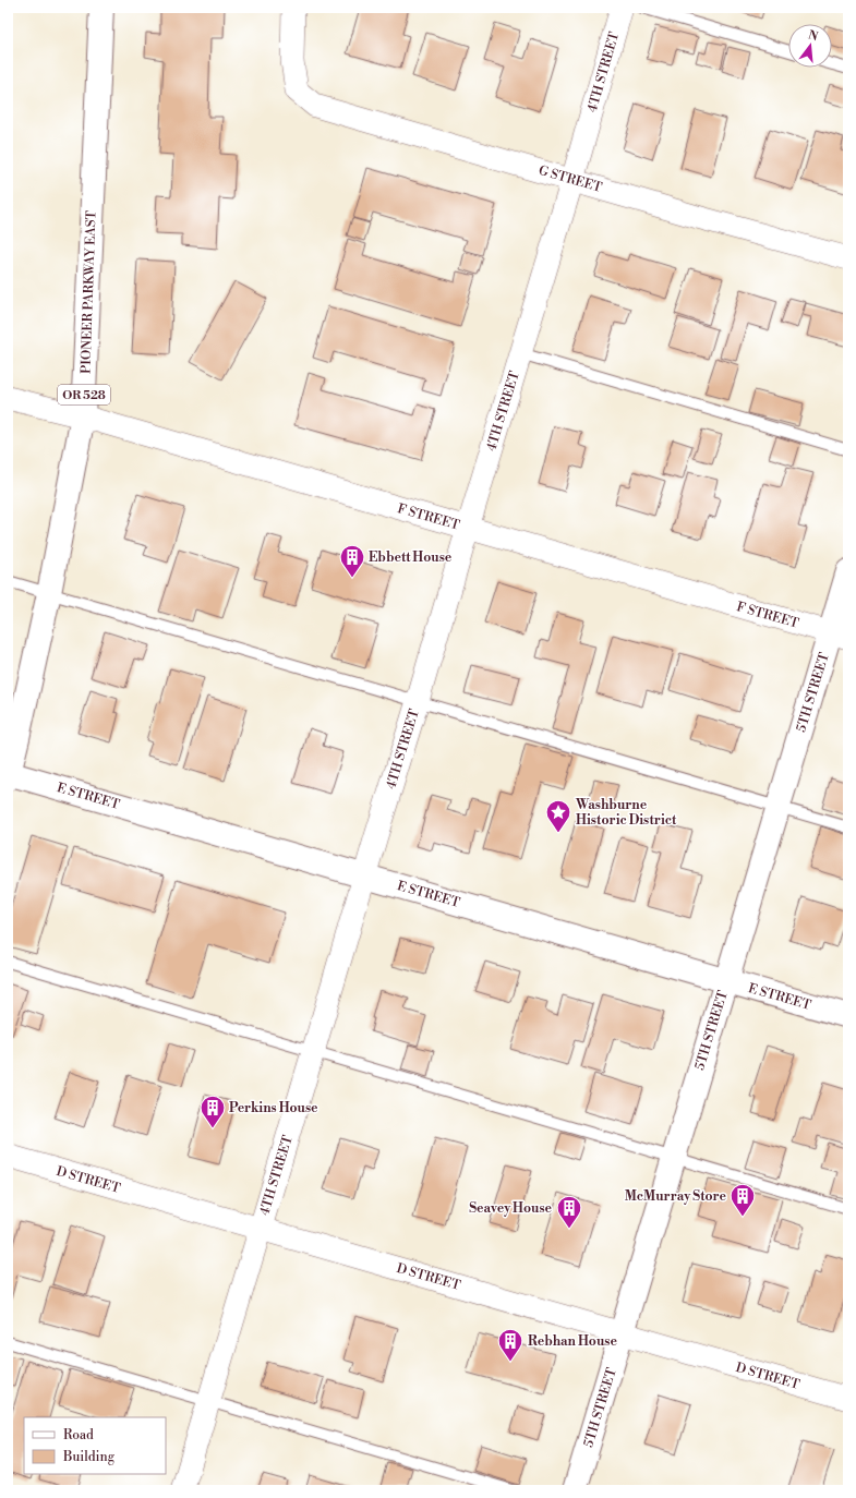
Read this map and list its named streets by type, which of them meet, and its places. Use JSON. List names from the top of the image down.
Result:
{
  "streets": {
    "street": [
      "4TH STREET",
      "G STREET",
      "PIONEER PARKWAY EAST",
      "OR 528",
      "F STREET",
      "5TH STREET",
      "E STREET",
      "D STREET"
    ]
  },
  "crossings": [
    ["4TH STREET", "G STREET"],
    ["4TH STREET", "F STREET"],
    ["4TH STREET", "E STREET"],
    ["4TH STREET", "D STREET"],
    ["PIONEER PARKWAY EAST", "F STREET"],
    ["PIONEER PARKWAY EAST", "E STREET"],
    ["F STREET", "5TH STREET"],
    ["5TH STREET", "E STREET"],
    ["5TH STREET", "D STREET"]
  ],
  "places": {
    "building": [
      "Ebbett House",
      "Perkins House",
      "McMurray Store",
      "Seavey House",
      "Rebhan House"
    ],
    "place": ["Washburne Historic District"]
  },
  "legend": ["Road", "Building"],
  "north": "top"
}
